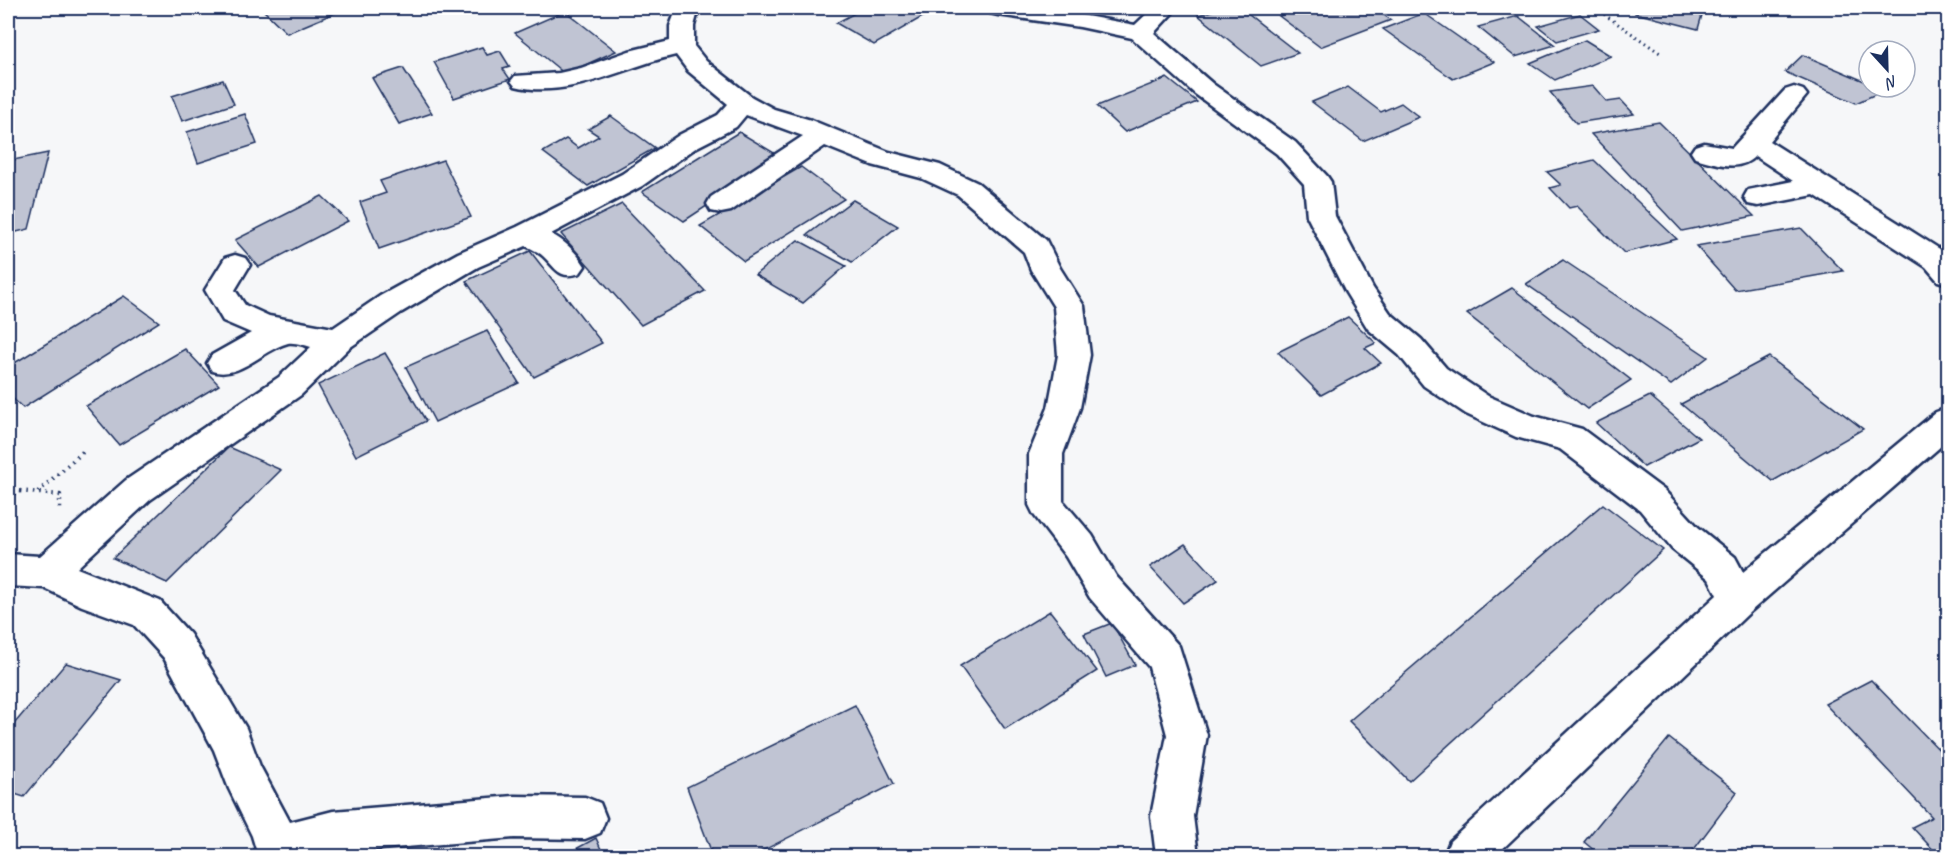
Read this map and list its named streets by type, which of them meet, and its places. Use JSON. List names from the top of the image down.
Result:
{
  "north": "bottom"
}
